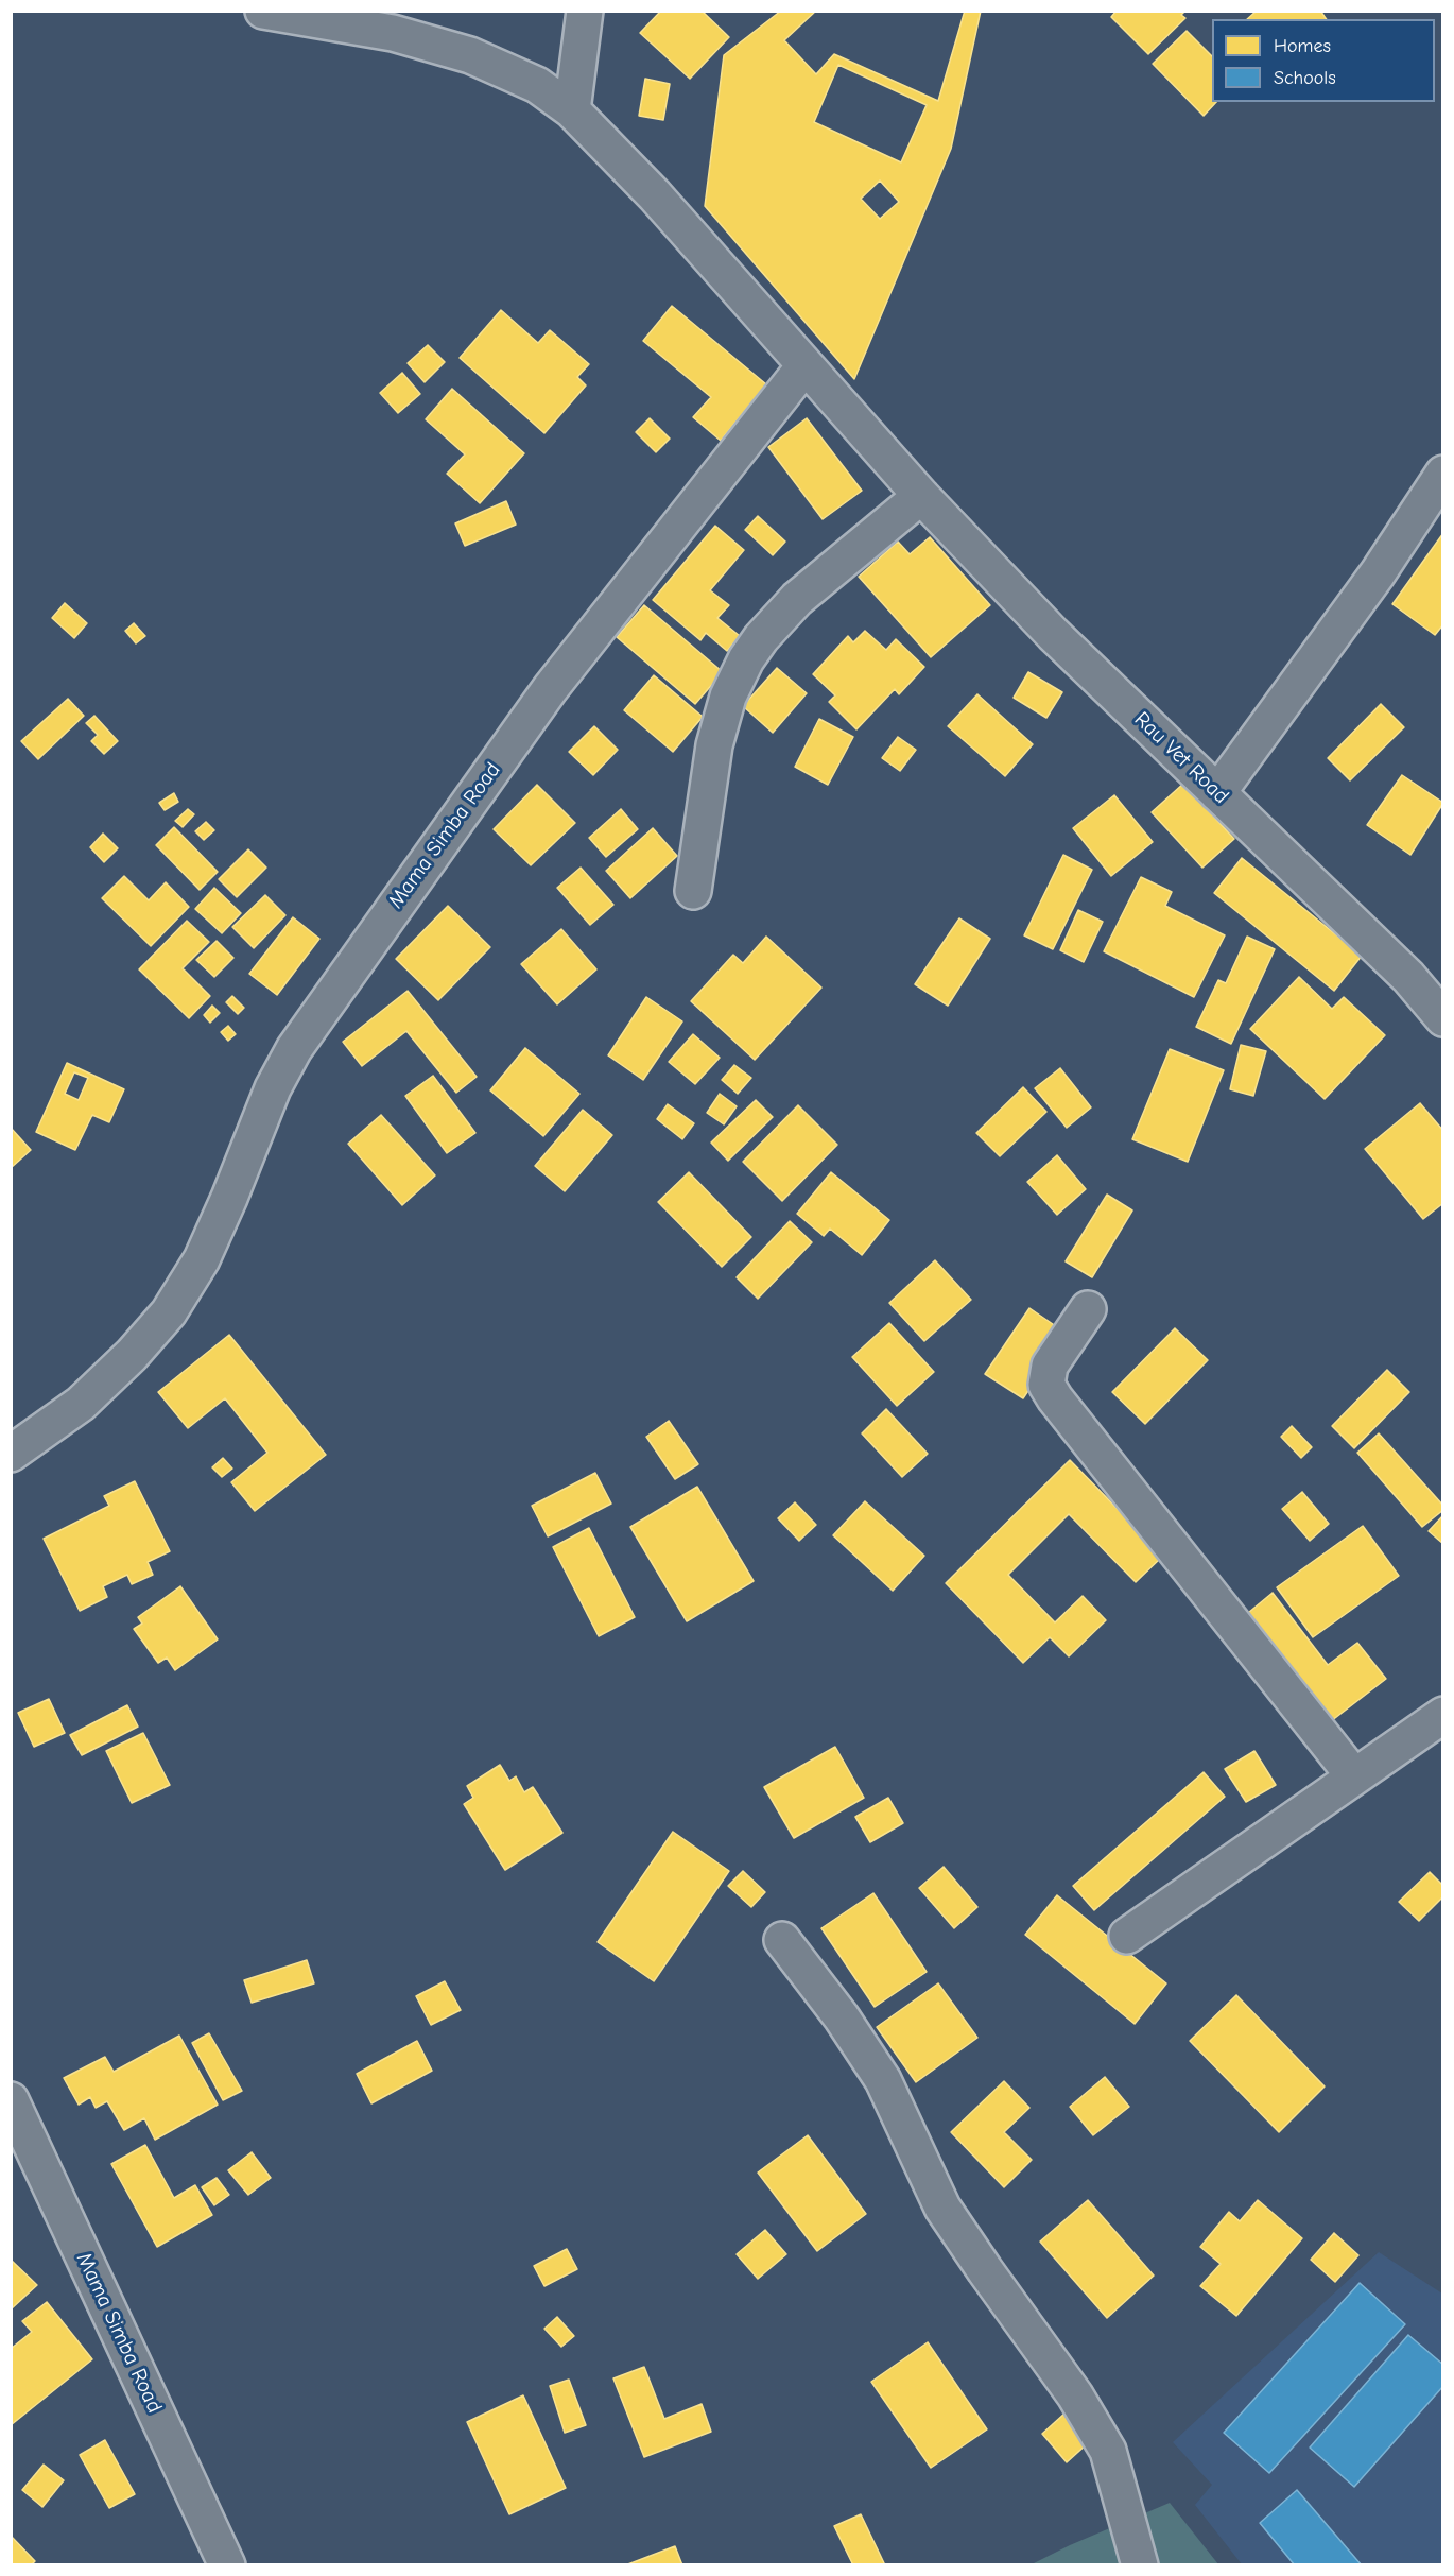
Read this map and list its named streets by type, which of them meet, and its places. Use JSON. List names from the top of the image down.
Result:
{
  "streets": {
    "street": ["Rau Vet Road", "Mama Simba Road"]
  },
  "legend": ["Homes", "Schools"]
}
